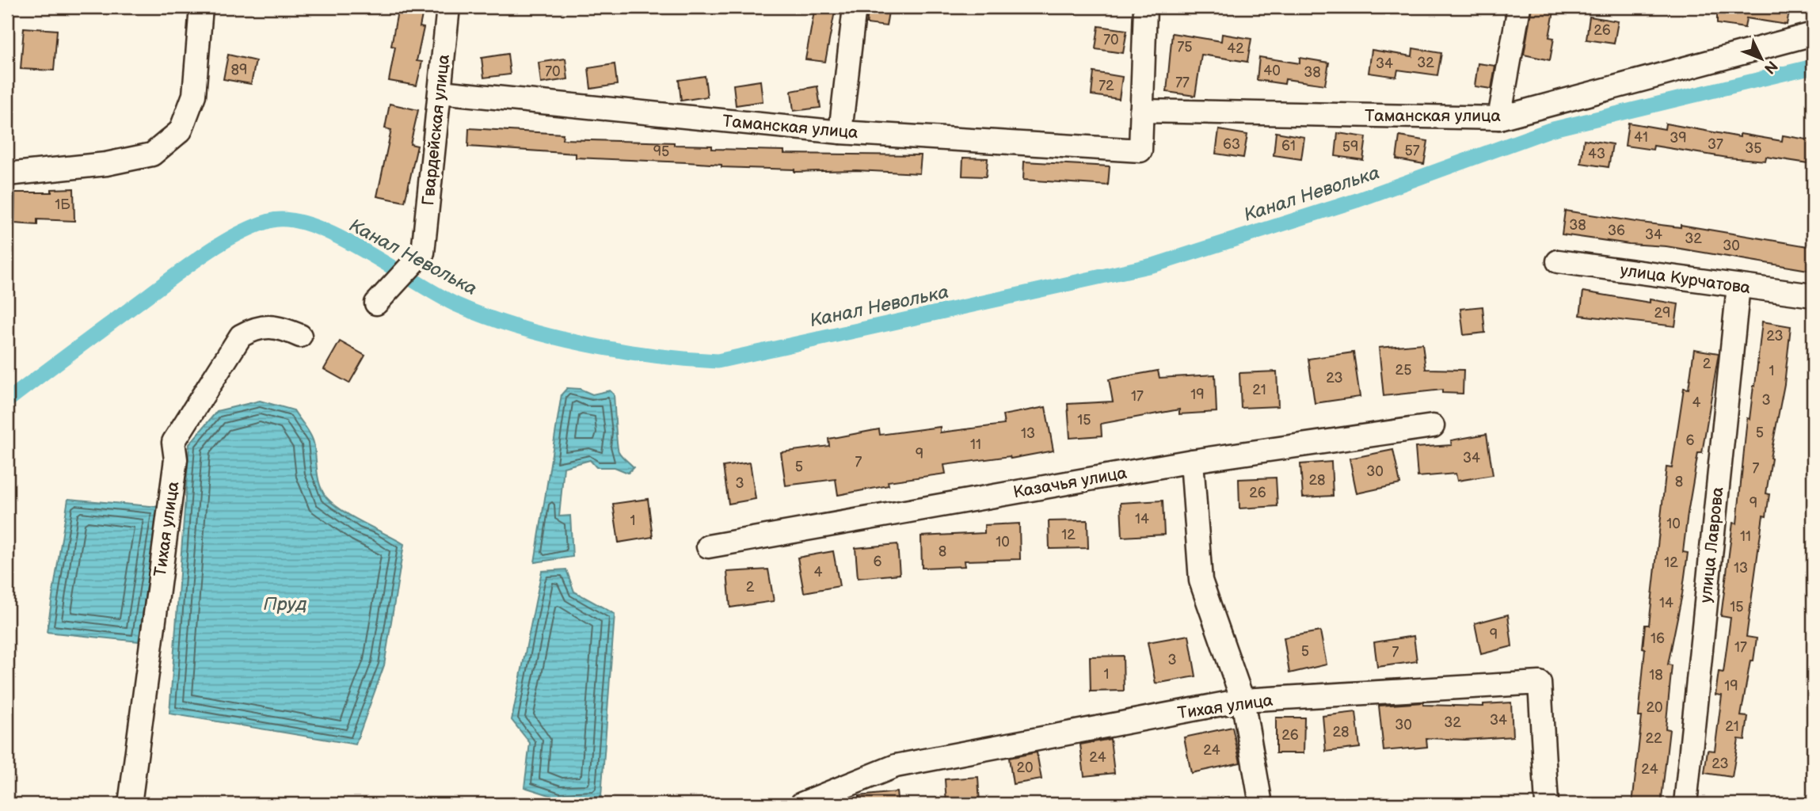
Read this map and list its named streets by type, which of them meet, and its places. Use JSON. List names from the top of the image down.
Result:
{
  "streets": {
    "street": [
      "Таманская улица",
      "Гвардейская улица",
      "улица Курчатова",
      "Казачья улица",
      "Тихая улица",
      "улица Лаврова"
    ]
  },
  "crossings": [
    ["Таманская улица", "Гвардейская улица"],
    ["улица Курчатова", "улица Лаврова"]
  ],
  "water": ["Канал Неволька", "Пруд"],
  "house_numbers": [
    "26",
    "70",
    "75",
    "42",
    "32",
    "34",
    "89",
    "40",
    "70",
    "38",
    "77",
    "72",
    "41",
    "39",
    "63",
    "37",
    "61",
    "59",
    "35",
    "57",
    "95",
    "43",
    "1Б",
    "38",
    "36",
    "34",
    "32",
    "30",
    "29",
    "23",
    "2",
    "25",
    "1",
    "23",
    "21",
    "19",
    "17",
    "3",
    "4",
    "15",
    "5",
    "13",
    "6",
    "11",
    "9",
    "34",
    "7",
    "5",
    "7",
    "30",
    "28",
    "8",
    "3",
    "26",
    "9",
    "14",
    "1",
    "10",
    "12",
    "11",
    "10",
    "8",
    "6",
    "12",
    "13",
    "4",
    "2",
    "14",
    "15",
    "9",
    "16",
    "17",
    "5",
    "7",
    "3",
    "1",
    "18",
    "19",
    "20",
    "34",
    "32",
    "30",
    "21",
    "28",
    "26",
    "22",
    "24",
    "24",
    "23",
    "20",
    "24"
  ],
  "north": "bottom right"
}
